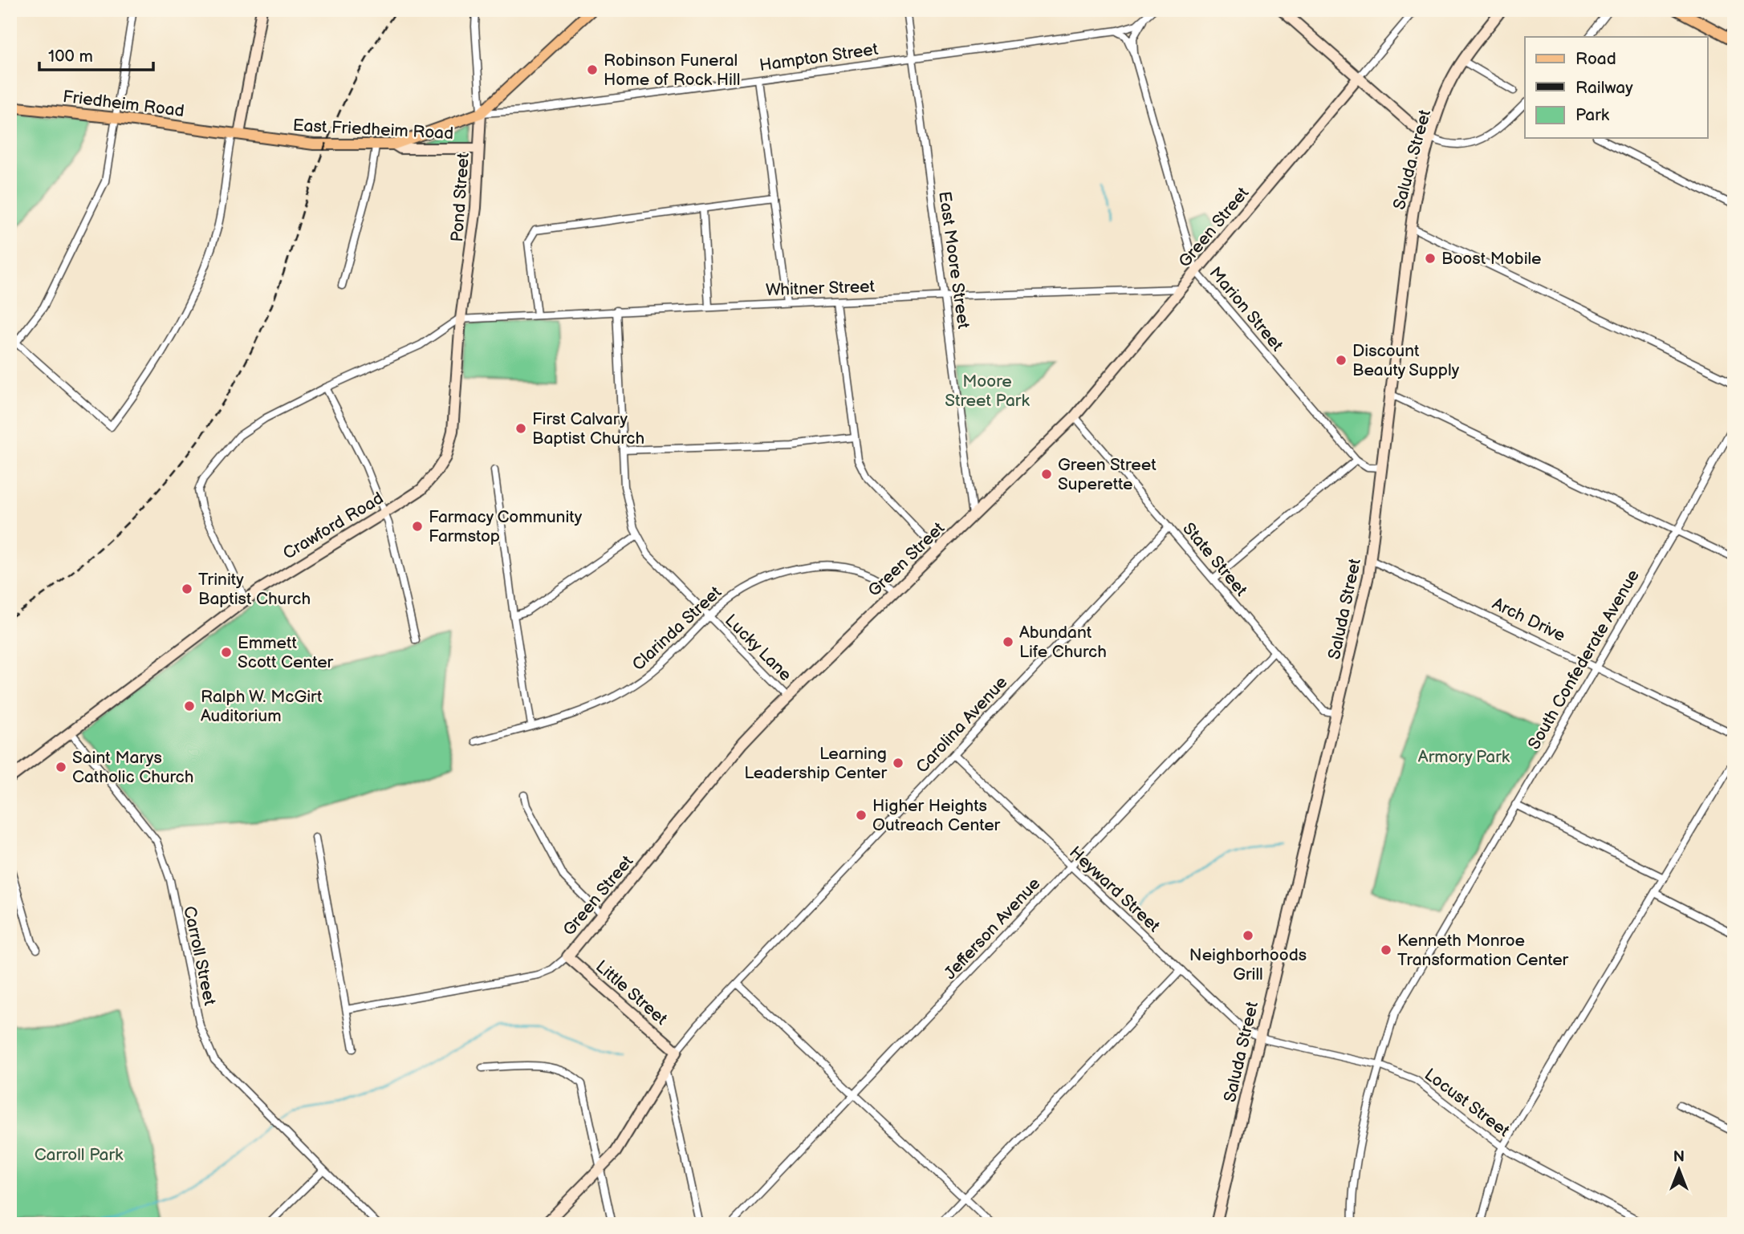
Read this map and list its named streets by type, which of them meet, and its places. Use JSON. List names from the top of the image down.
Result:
{
  "streets": {
    "main road": ["Friedheim Road", "East Friedheim Road"],
    "street": [
      "Hampton Street",
      "Saluda Street",
      "Pond Street",
      "Green Street",
      "East Moore Street",
      "Whitner Street",
      "Marion Street",
      "Crawford Road",
      "State Street",
      "Arch Drive",
      "Clarinda Street",
      "Lucky Lane",
      "South Confederate Avenue",
      "Carolina Avenue",
      "Heyward Street",
      "Jefferson Avenue",
      "Carroll Street",
      "Little Street",
      "Locust Street"
    ]
  },
  "crossings": [
    ["Hampton Street", "Pond Street"],
    ["Hampton Street", "East Moore Street"],
    ["Hampton Street", "Marion Street"],
    ["Friedheim Road", "East Friedheim Road"],
    ["East Friedheim Road", "Pond Street"],
    ["Saluda Street", "State Street"],
    ["Saluda Street", "Arch Drive"],
    ["Saluda Street", "Heyward Street"],
    ["Saluda Street", "Locust Street"],
    ["Pond Street", "Whitner Street"],
    ["Pond Street", "Crawford Road"],
    ["Green Street", "East Moore Street"],
    ["Green Street", "Whitner Street"],
    ["Green Street", "Marion Street"],
    ["Green Street", "State Street"],
    ["Green Street", "Clarinda Street"],
    ["Green Street", "Lucky Lane"],
    ["Green Street", "Little Street"],
    ["East Moore Street", "Whitner Street"],
    ["Whitner Street", "Crawford Road"],
    ["Whitner Street", "Lucky Lane"],
    ["Crawford Road", "Carroll Street"],
    ["State Street", "Carolina Avenue"],
    ["State Street", "Jefferson Avenue"],
    ["Arch Drive", "South Confederate Avenue"],
    ["Clarinda Street", "Lucky Lane"],
    ["South Confederate Avenue", "Locust Street"],
    ["Carolina Avenue", "Heyward Street"],
    ["Carolina Avenue", "Little Street"],
    ["Heyward Street", "Jefferson Avenue"],
    ["Heyward Street", "Locust Street"]
  ],
  "parks": ["Moore Street Park", "Armory Park", "Carroll Park"],
  "places": [
    "Robinson Funeral Home of Rock Hill",
    "Boost Mobile",
    "Discount Beauty Supply",
    "First Calvary Baptist Church",
    "Green Street Superette",
    "Farmacy Community Farmstop",
    "Trinity Baptist Church",
    "Abundant Life Church",
    "Emmett Scott Center",
    "Ralph W. McGirt Auditorium",
    "Learning Leadership Center",
    "Saint Marys Catholic Church",
    "Higher Heights Outreach Center",
    "Neighborhoods Grill",
    "Kenneth Monroe Transformation Center"
  ],
  "legend": ["Road", "Railway", "Park"],
  "scale_bar": "100 m",
  "north": "top"
}
